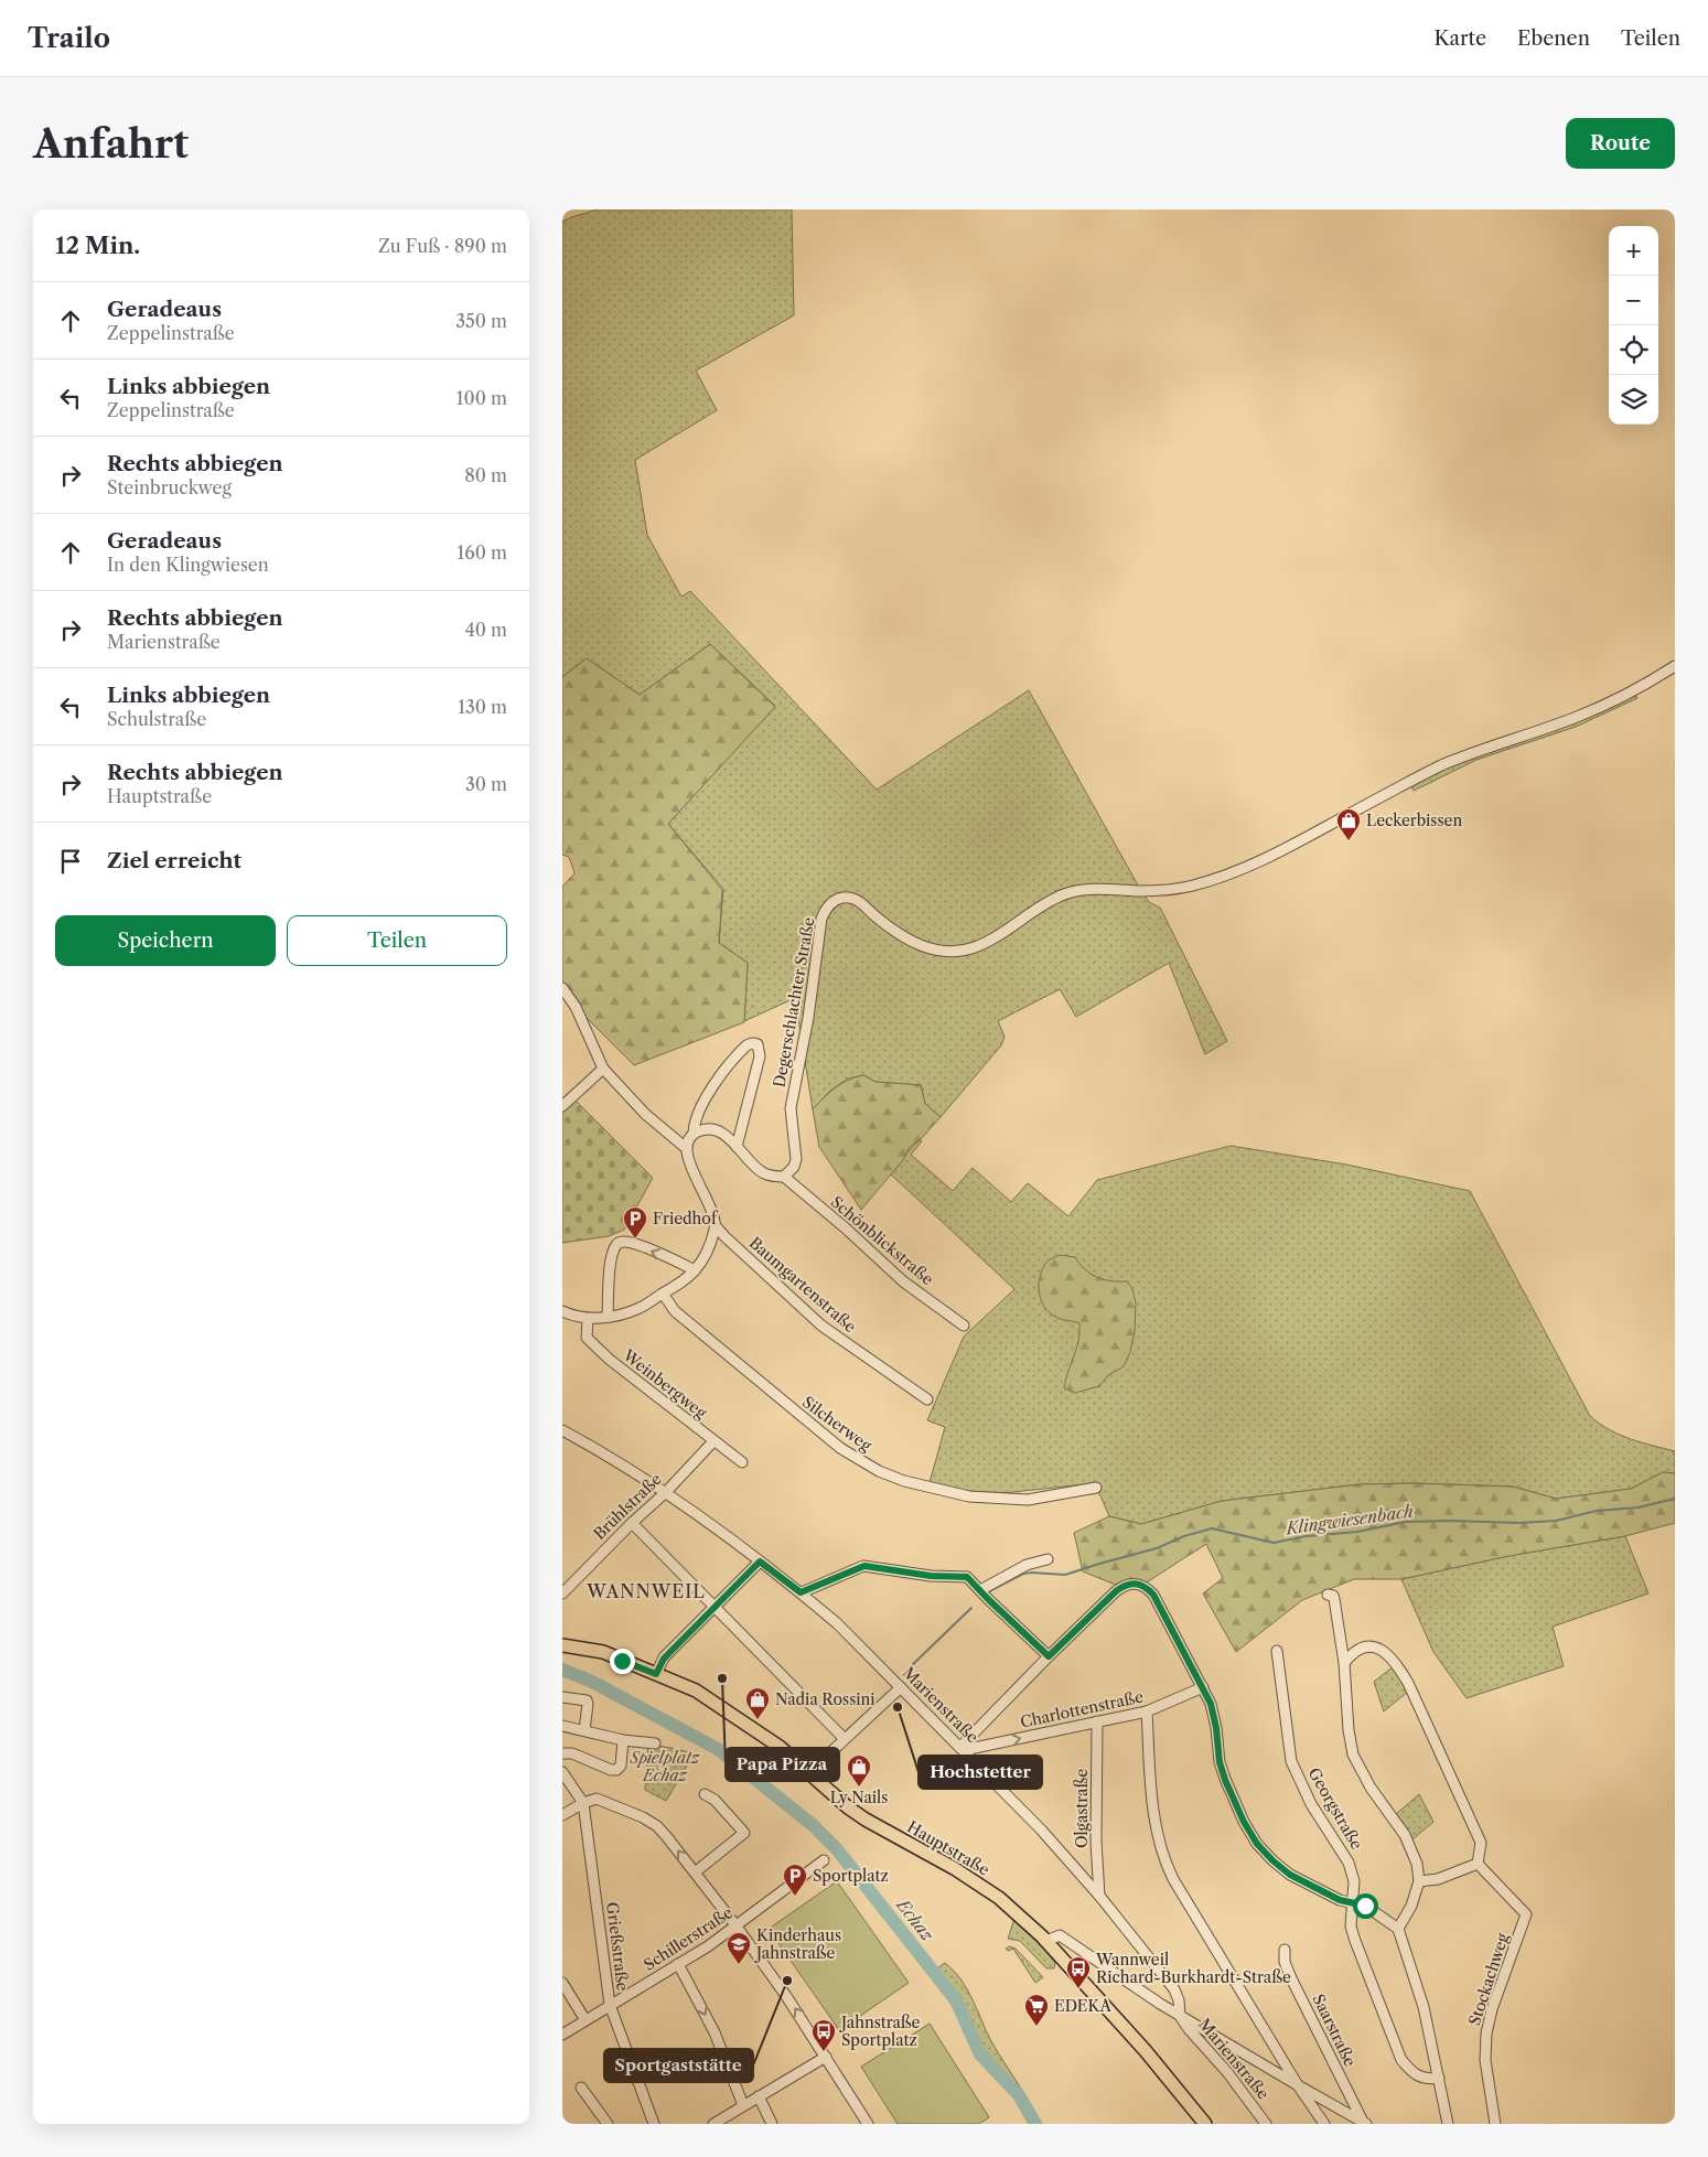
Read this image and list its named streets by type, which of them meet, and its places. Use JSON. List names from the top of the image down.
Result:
{
  "streets": {
    "main road": ["Hauptstraße"],
    "street": [
      "Degerschlachter Straße",
      "Schönblickstraße",
      "Baumgartenstraße",
      "Weinbergweg",
      "Silcherweg",
      "Brühlstraße",
      "Marienstraße",
      "Charlottenstraße",
      "Olgastraße",
      "Georgstraße",
      "Schillerstraße",
      "Grießstraße",
      "Stockachweg",
      "Saarstraße"
    ]
  },
  "crossings": [
    ["Degerschlachter Straße", "Schönblickstraße"],
    ["Weinbergweg", "Brühlstraße"],
    ["Brühlstraße", "Marienstraße"],
    ["Marienstraße", "Charlottenstraße"],
    ["Marienstraße", "Olgastraße"],
    ["Charlottenstraße", "Olgastraße"],
    ["Schillerstraße", "Grießstraße"]
  ],
  "one_way": ["Charlottenstraße"],
  "districts": ["WANNWEIL"],
  "water": ["Klingwiesenbach", "Echaz"],
  "parks": ["Spielplatz Echaz"],
  "places": {
    "shop": ["Leckerbissen", "Nadia Rossini", "Ly Nails"],
    "parking": ["Friedhof", "Sportplatz"],
    "other": ["Papa Pizza", "Hochstetter", "Sportgaststätte"],
    "school or university": ["Kinderhaus Jahnstraße"],
    "bus stop": ["Wannweil Richard-Burkhardt-Straße", "Jahnstraße Sportplatz"],
    "supermarket": ["EDEKA"]
  },
  "page": {
    "header": "Trailo",
    "nav": ["Karte", "Ebenen", "Teilen"],
    "buttons": [
      "Route",
      ["Speichern", "Teilen"]
    ],
    "title": "Anfahrt",
    "heading": ["12 Min.", "Zu Fuß · 890 m"],
    "map_buttons": ["+", "−"],
    "list": [
      ["Geradeaus", "Zeppelinstraße", "350 m"],
      ["Links abbiegen", "Zeppelinstraße", "100 m"],
      ["Rechts abbiegen", "Steinbruckweg", "80 m"],
      ["Geradeaus", "In den Klingwiesen", "160 m"],
      ["Rechts abbiegen", "Marienstraße", "40 m"],
      ["Links abbiegen", "Schulstraße", "130 m"],
      ["Rechts abbiegen", "Hauptstraße", "30 m"],
      "Ziel erreicht"
    ]
  }
}
